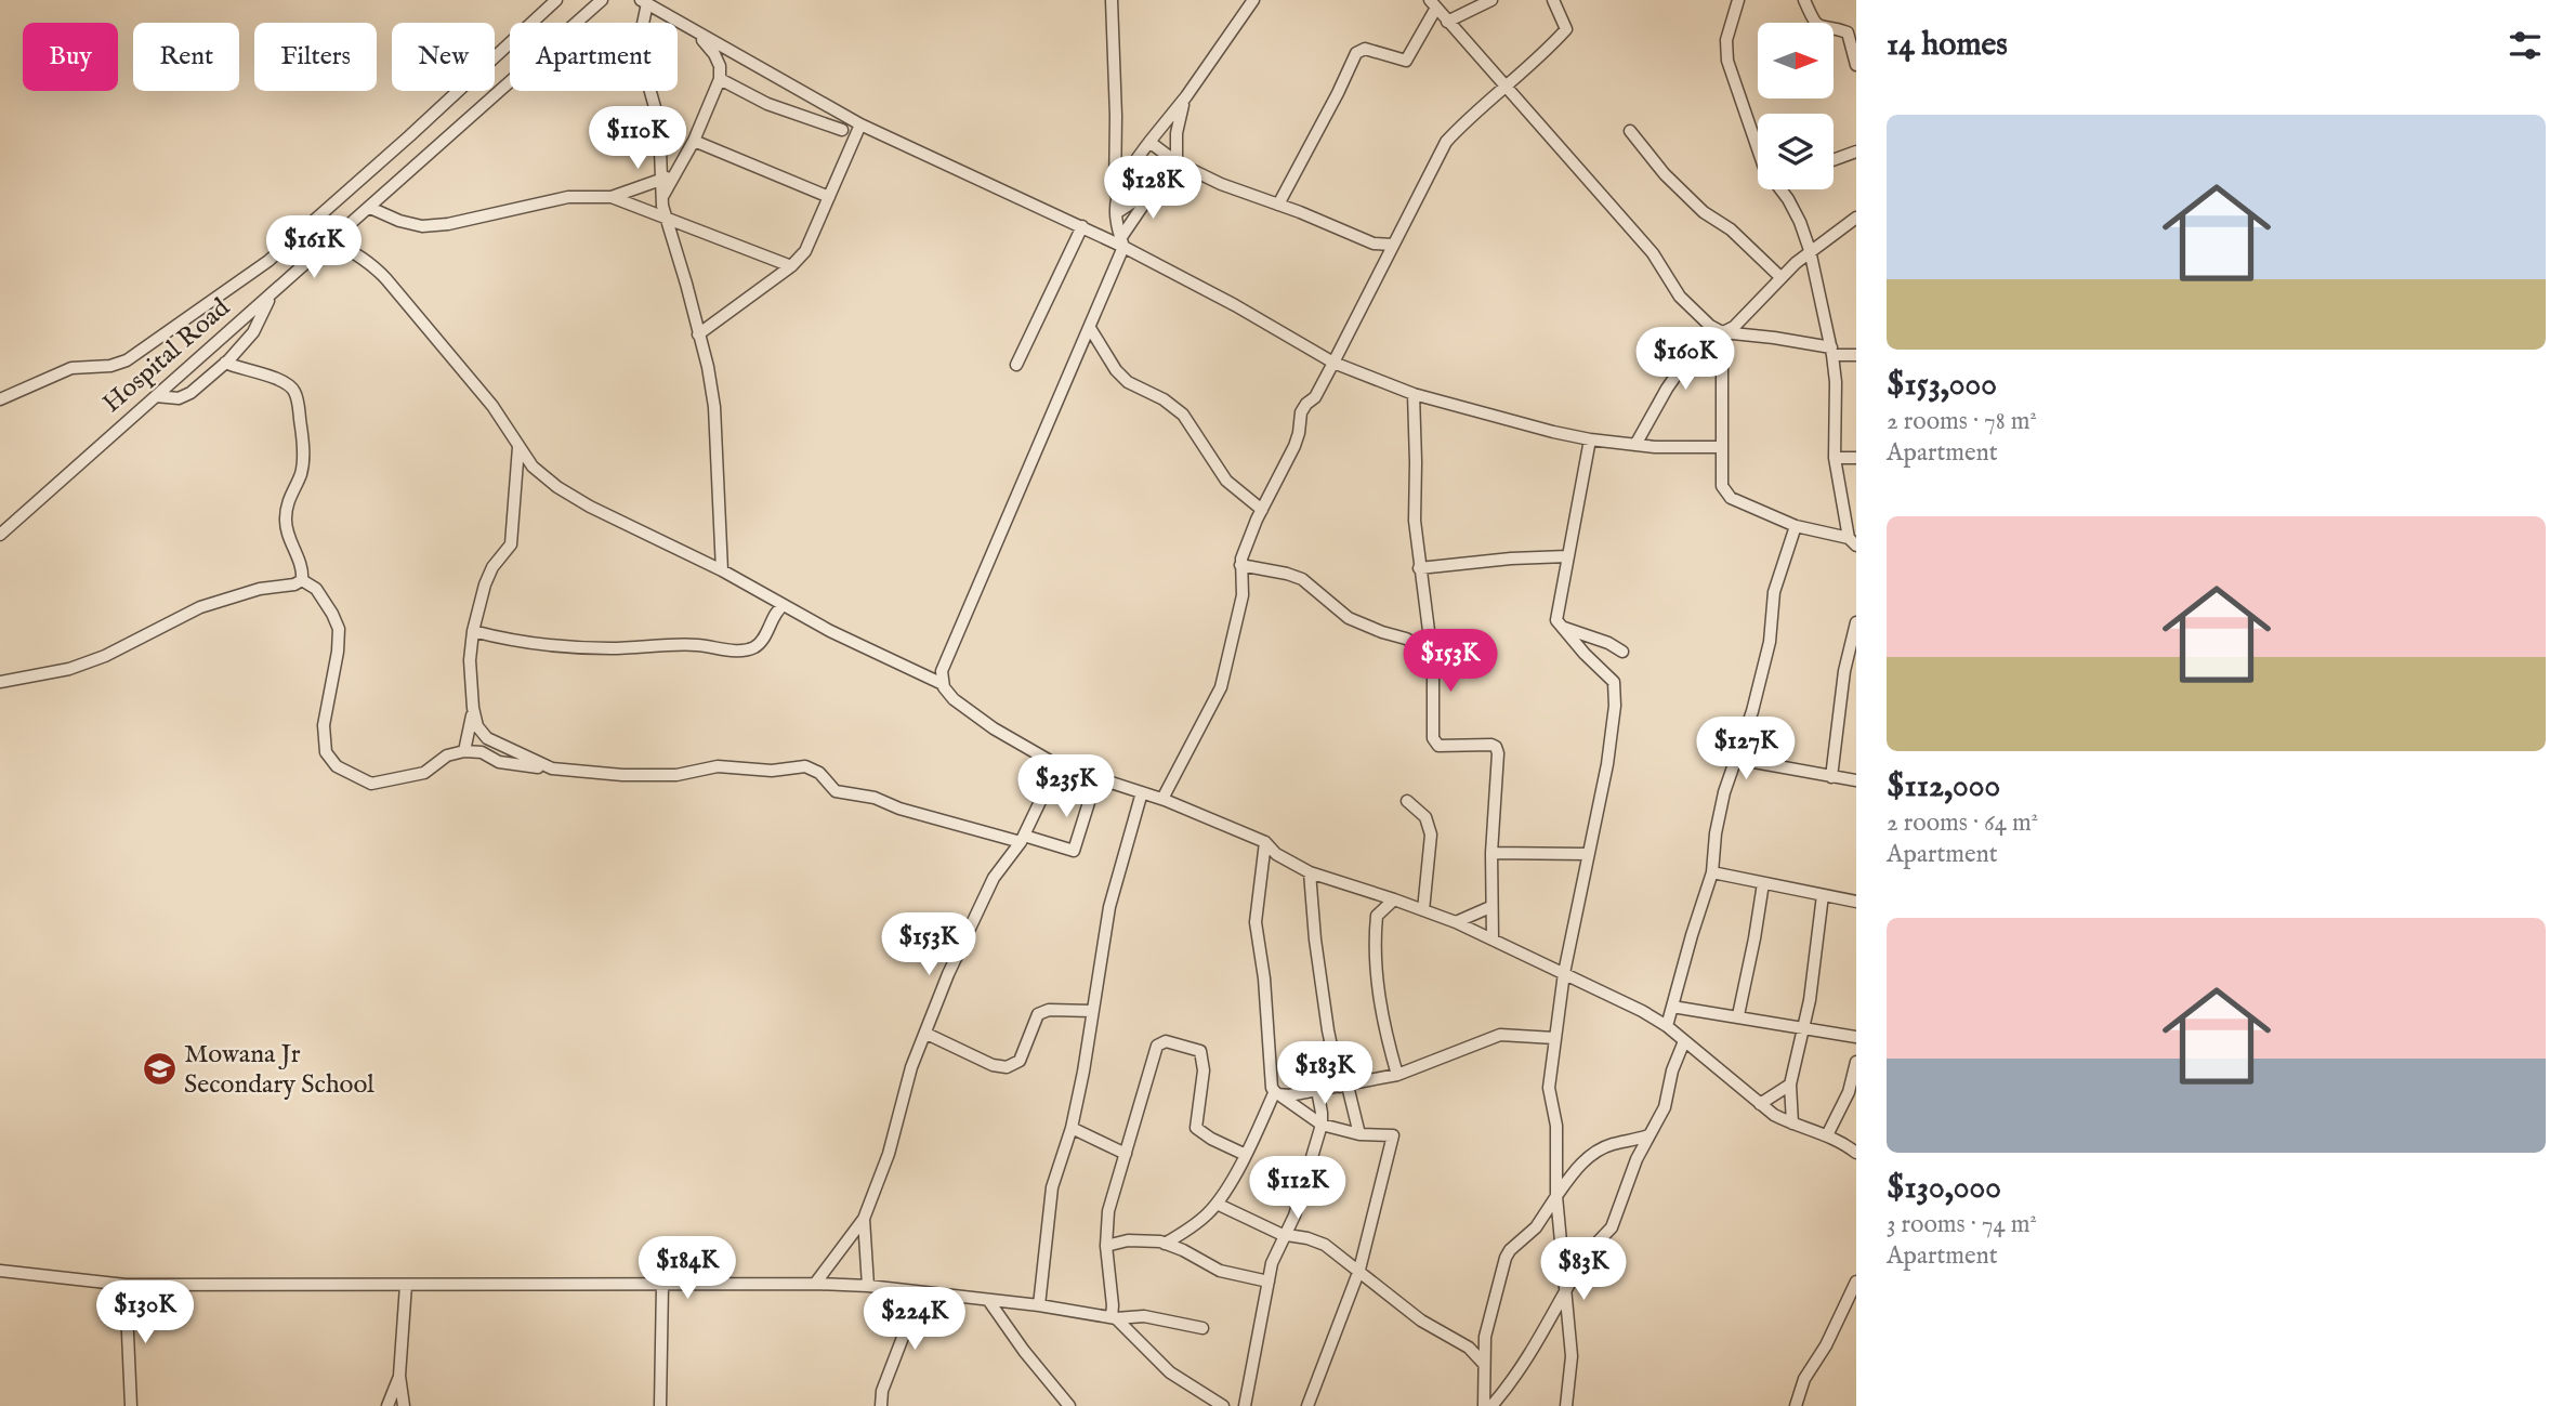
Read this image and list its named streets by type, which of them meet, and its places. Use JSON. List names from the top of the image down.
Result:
{
  "streets": {
    "street": ["Hospital Road"]
  },
  "places": {
    "school or university": ["Mowana Jr Secondary School"]
  },
  "north": "right",
  "page": {
    "heading": "14 homes",
    "chip": [
      "Buy",
      "Rent",
      "Filters",
      "New",
      "Apartment"
    ],
    "list": [
      {
        "name": "$153,000",
        "note": "2 rooms · 78 m² · Apartment"
      },
      {
        "name": "$112,000",
        "note": "2 rooms · 64 m² · Apartment"
      },
      {
        "name": "$130,000",
        "note": "3 rooms · 74 m² · Apartment"
      }
    ],
    "price": [
      "$110K",
      "$128K",
      "$161K",
      "$160K",
      "$153K",
      "$127K",
      "$235K",
      "$153K",
      "$183K",
      "$112K",
      "$184K",
      "$83K",
      "$130K",
      "$224K"
    ]
  }
}
